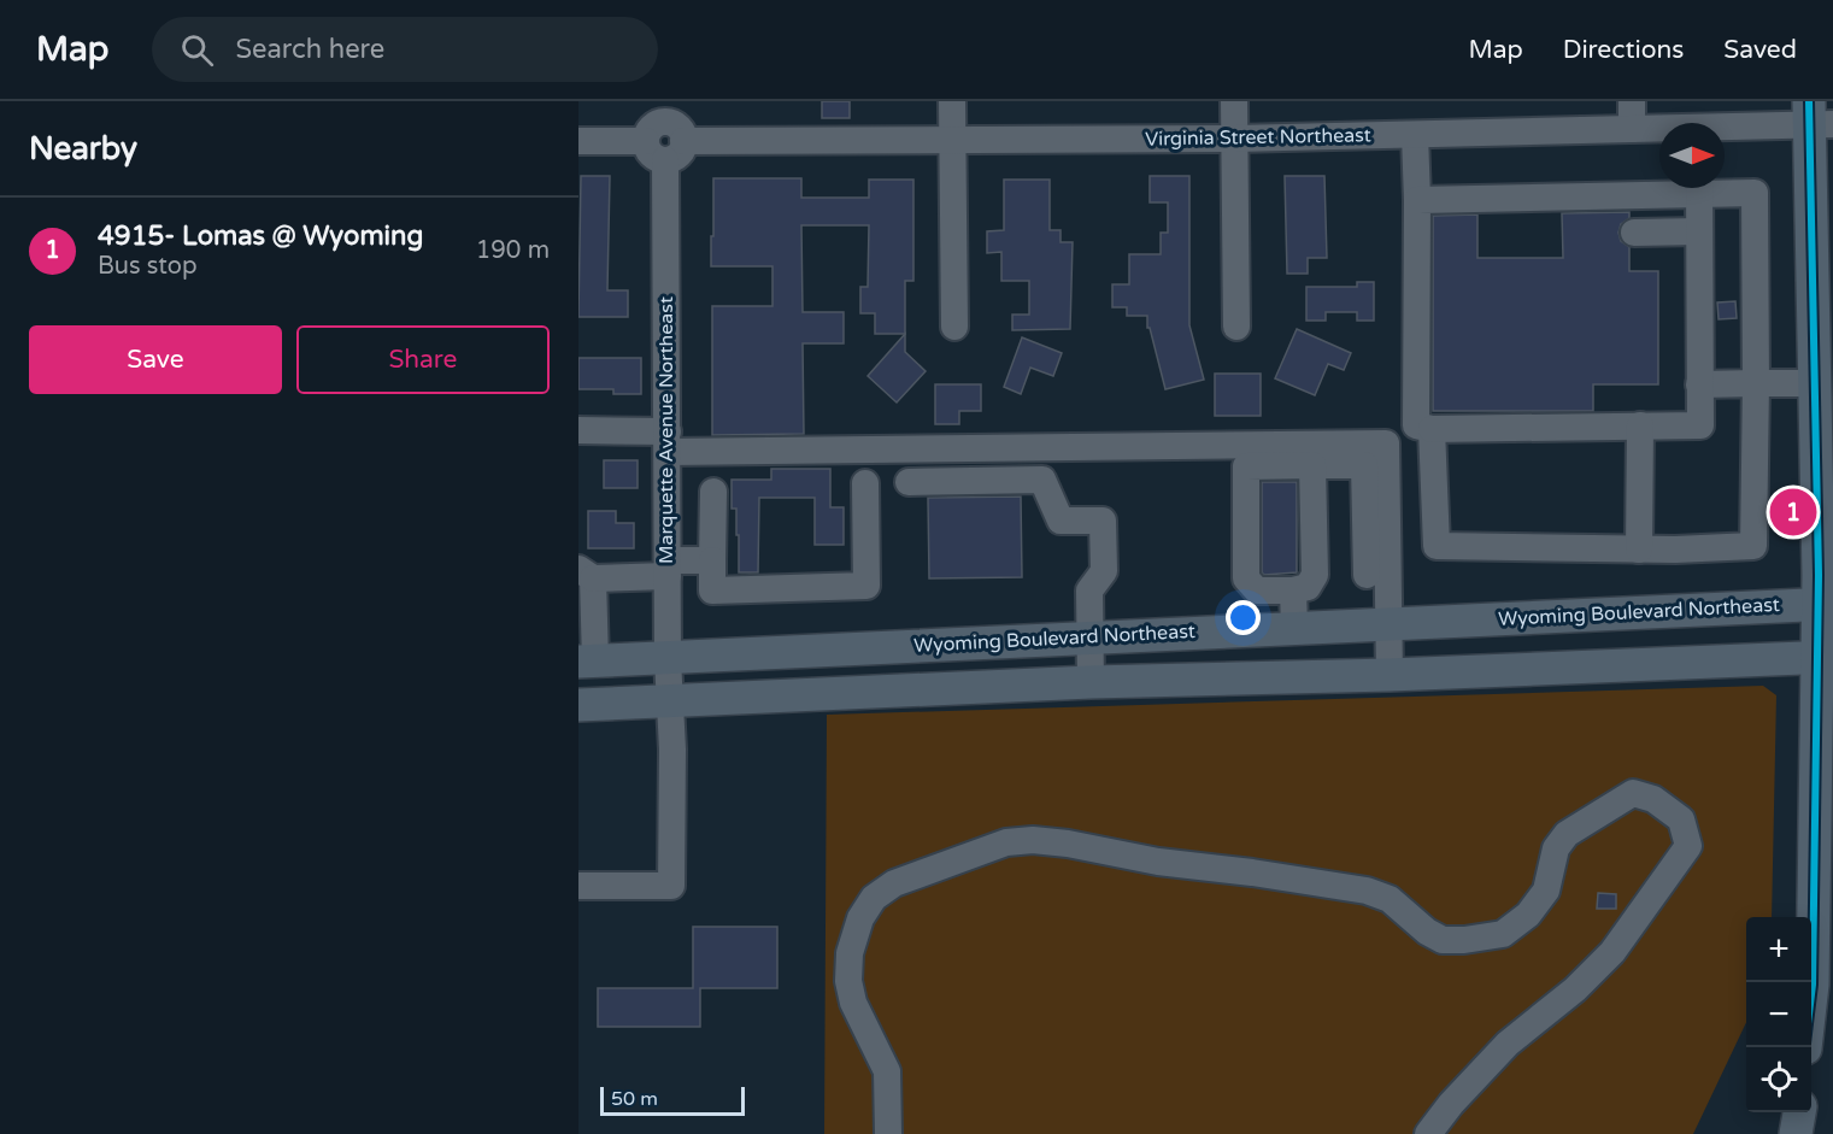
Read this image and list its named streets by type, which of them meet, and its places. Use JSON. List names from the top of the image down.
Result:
{
  "streets": {
    "main road": ["Wyoming Boulevard Northeast"],
    "street": ["Virginia Street Northeast", "Marquette Avenue Northeast"]
  },
  "crossings": [
    ["Virginia Street Northeast", "Marquette Avenue Northeast"],
    ["Marquette Avenue Northeast", "Wyoming Boulevard Northeast"]
  ],
  "scale_bar": "50 m",
  "north": "right",
  "page": {
    "header": "Map",
    "search": "Search here",
    "nav": ["Map", "Directions", "Saved"],
    "heading": "Nearby",
    "list": [
      {
        "mark": "1",
        "name": "4915- Lomas @ Wyoming",
        "note": "Bus stop",
        "value": "190 m"
      }
    ],
    "buttons": ["Save", "Share"],
    "pins": "1",
    "map_buttons": ["+", "−"],
    "scale": "50 m"
  }
}
